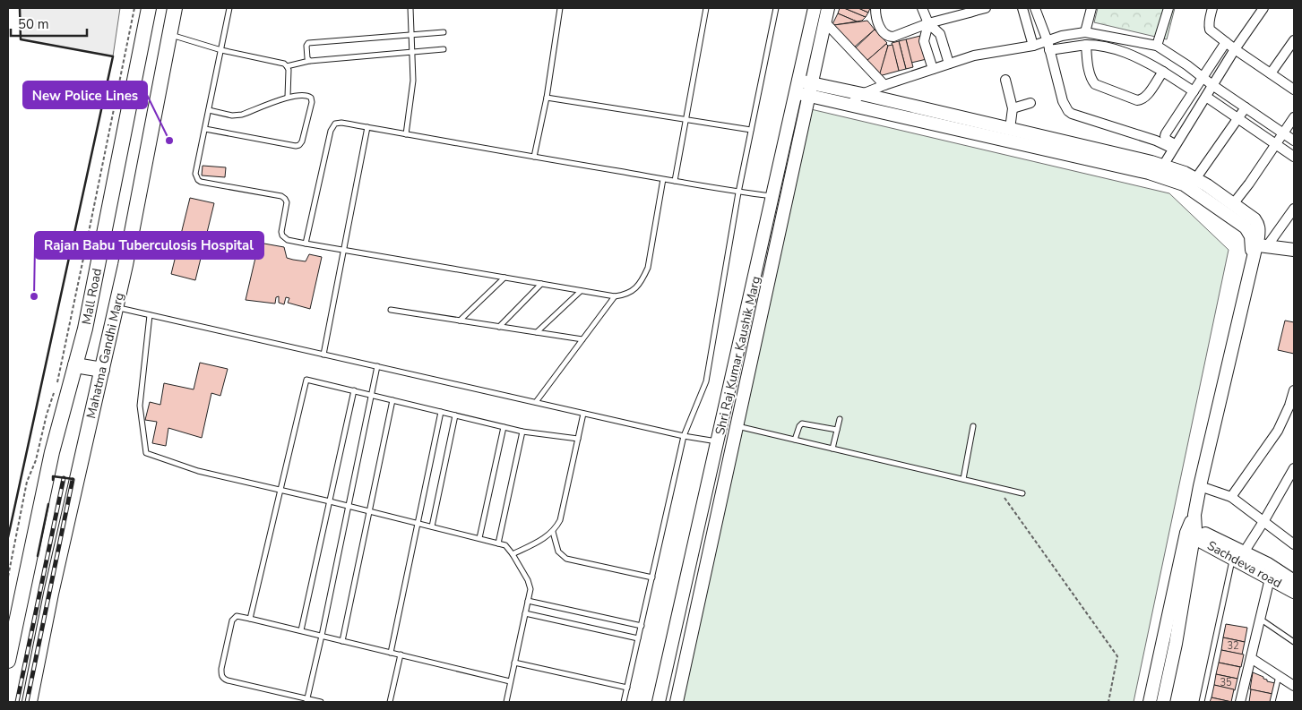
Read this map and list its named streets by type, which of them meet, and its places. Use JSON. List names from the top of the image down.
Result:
{
  "streets": {
    "main road": ["Mall Road", "Mahatma Gandhi Marg"],
    "street": ["Shri Raj Kumar Kaushik Marg", "Sachdeva road"]
  },
  "places": ["New Police Lines", "Rajan Babu Tuberculosis Hospital"],
  "house_numbers": ["32", "35"],
  "scale_bar": "50 m"
}
